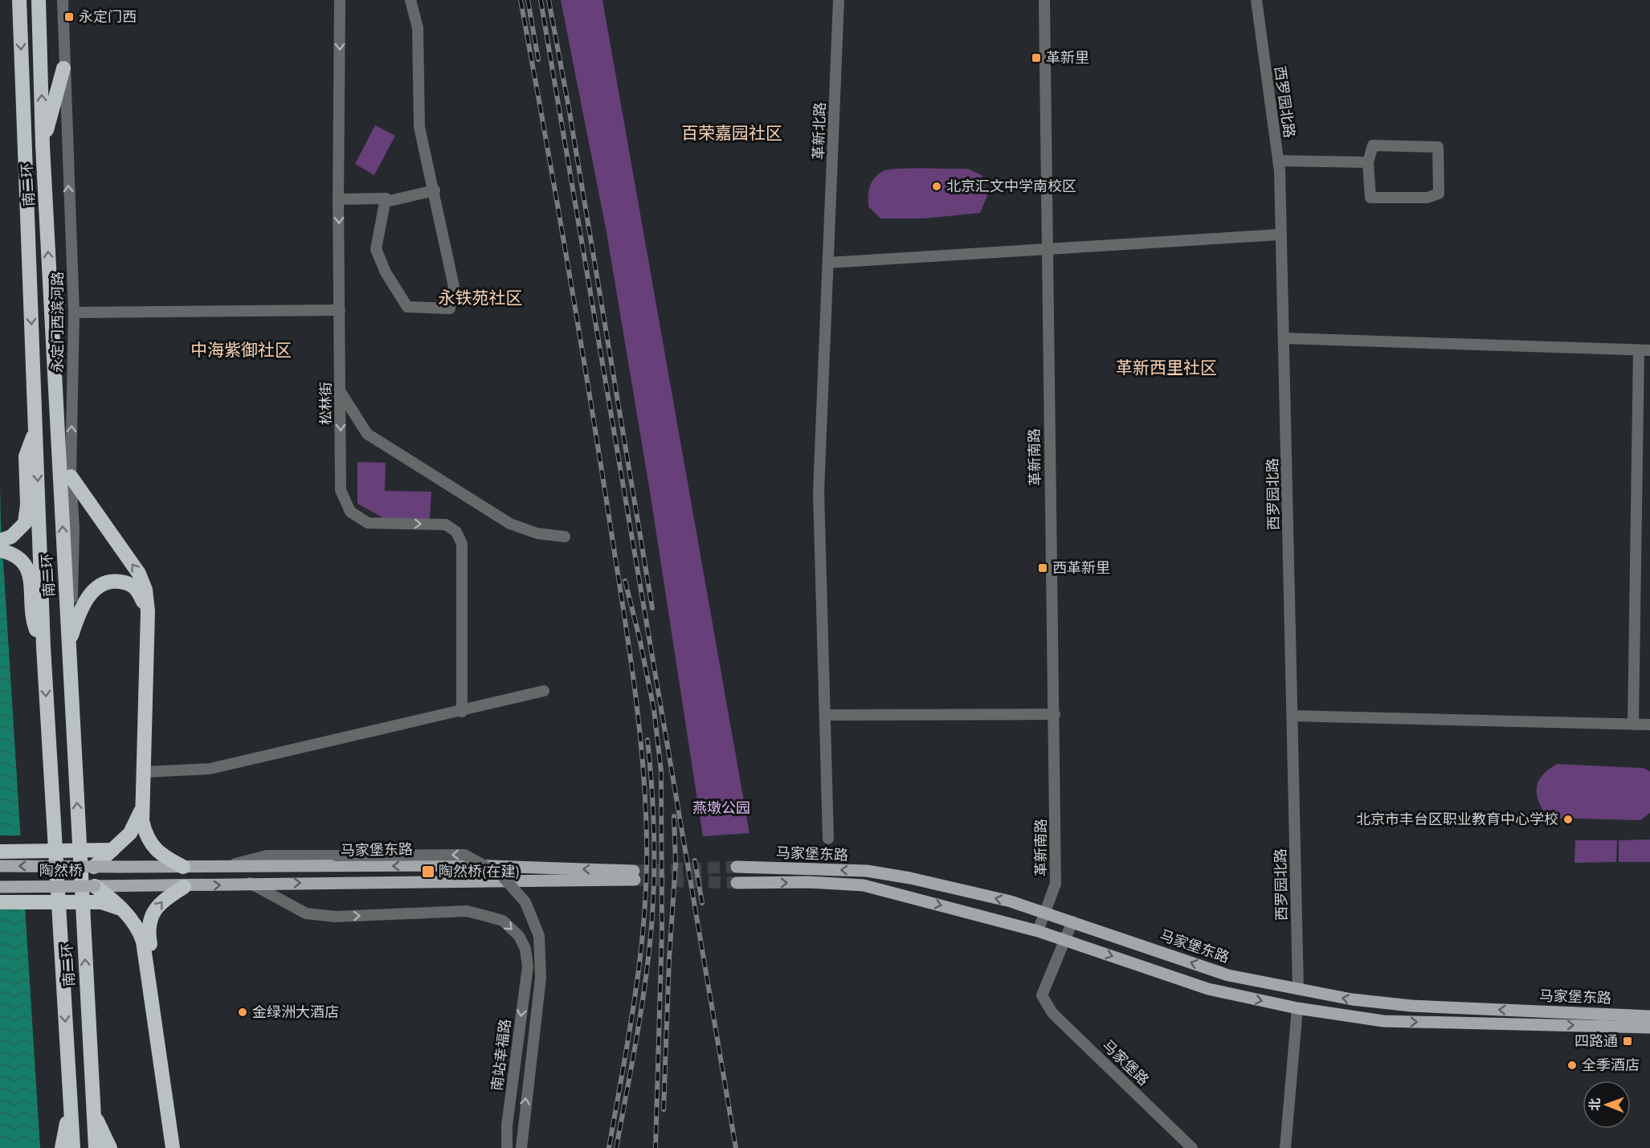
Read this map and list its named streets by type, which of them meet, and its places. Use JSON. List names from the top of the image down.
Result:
{
  "streets": {
    "highway": ["南二环"],
    "main road": ["马家堡东路", "陶然桥"],
    "street": [
      "西罗园北路",
      "革新北路",
      "永定门西滨河路",
      "松林街",
      "革新南路",
      "南站幸福路",
      "马家堡路"
    ]
  },
  "crossings": [
    ["西罗园北路", "马家堡东路"],
    ["南二环", "永定门西滨河路"],
    ["革新南路", "马家堡东路"],
    ["马家堡东路", "陶然桥"],
    ["马家堡东路", "南站幸福路"],
    ["马家堡东路", "马家堡路"]
  ],
  "one_way": ["永定门西滨河路", "松林街"],
  "districts": [
    "百荣嘉园社区",
    "永铁苑社区",
    "中海紫御社区",
    "革新西里社区"
  ],
  "parks": ["燕墩公园"],
  "places": {
    "transit": [
      "永定门西",
      "革新里",
      "西革新里",
      "陶然桥(在建)",
      "四路通"
    ],
    "other": [
      "北京汇文中学南校区",
      "北京市丰台区职业教育中心学校",
      "金绿洲大酒店",
      "全季酒店"
    ]
  },
  "north": "left"
}
